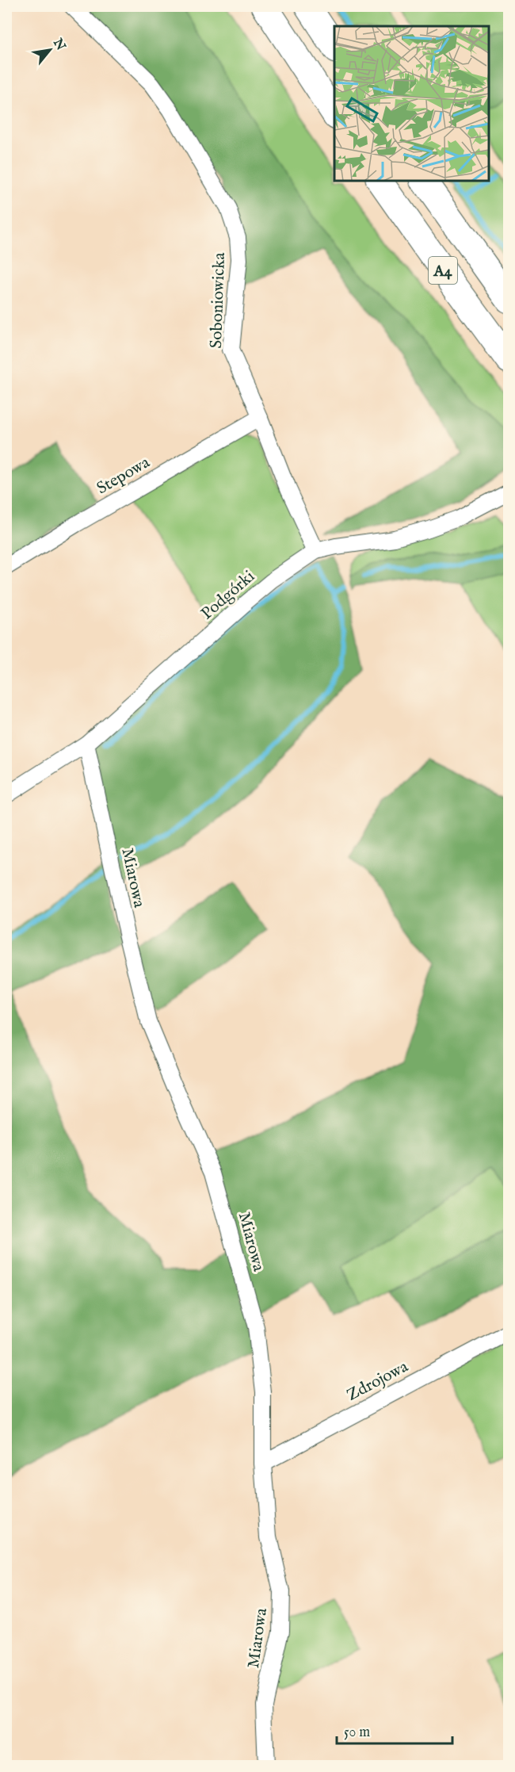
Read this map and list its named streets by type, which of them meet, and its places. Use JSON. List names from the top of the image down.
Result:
{
  "streets": {
    "highway": ["A4"],
    "street": [
      "Soboniowicka",
      "Stepowa",
      "Podgórki",
      "Miarowa",
      "Zdrojowa"
    ]
  },
  "crossings": [
    ["Soboniowicka", "Stepowa"],
    ["Soboniowicka", "Podgórki"],
    ["Podgórki", "Miarowa"],
    ["Miarowa", "Zdrojowa"]
  ],
  "scale_bar": "50 m",
  "north": "top right"
}
